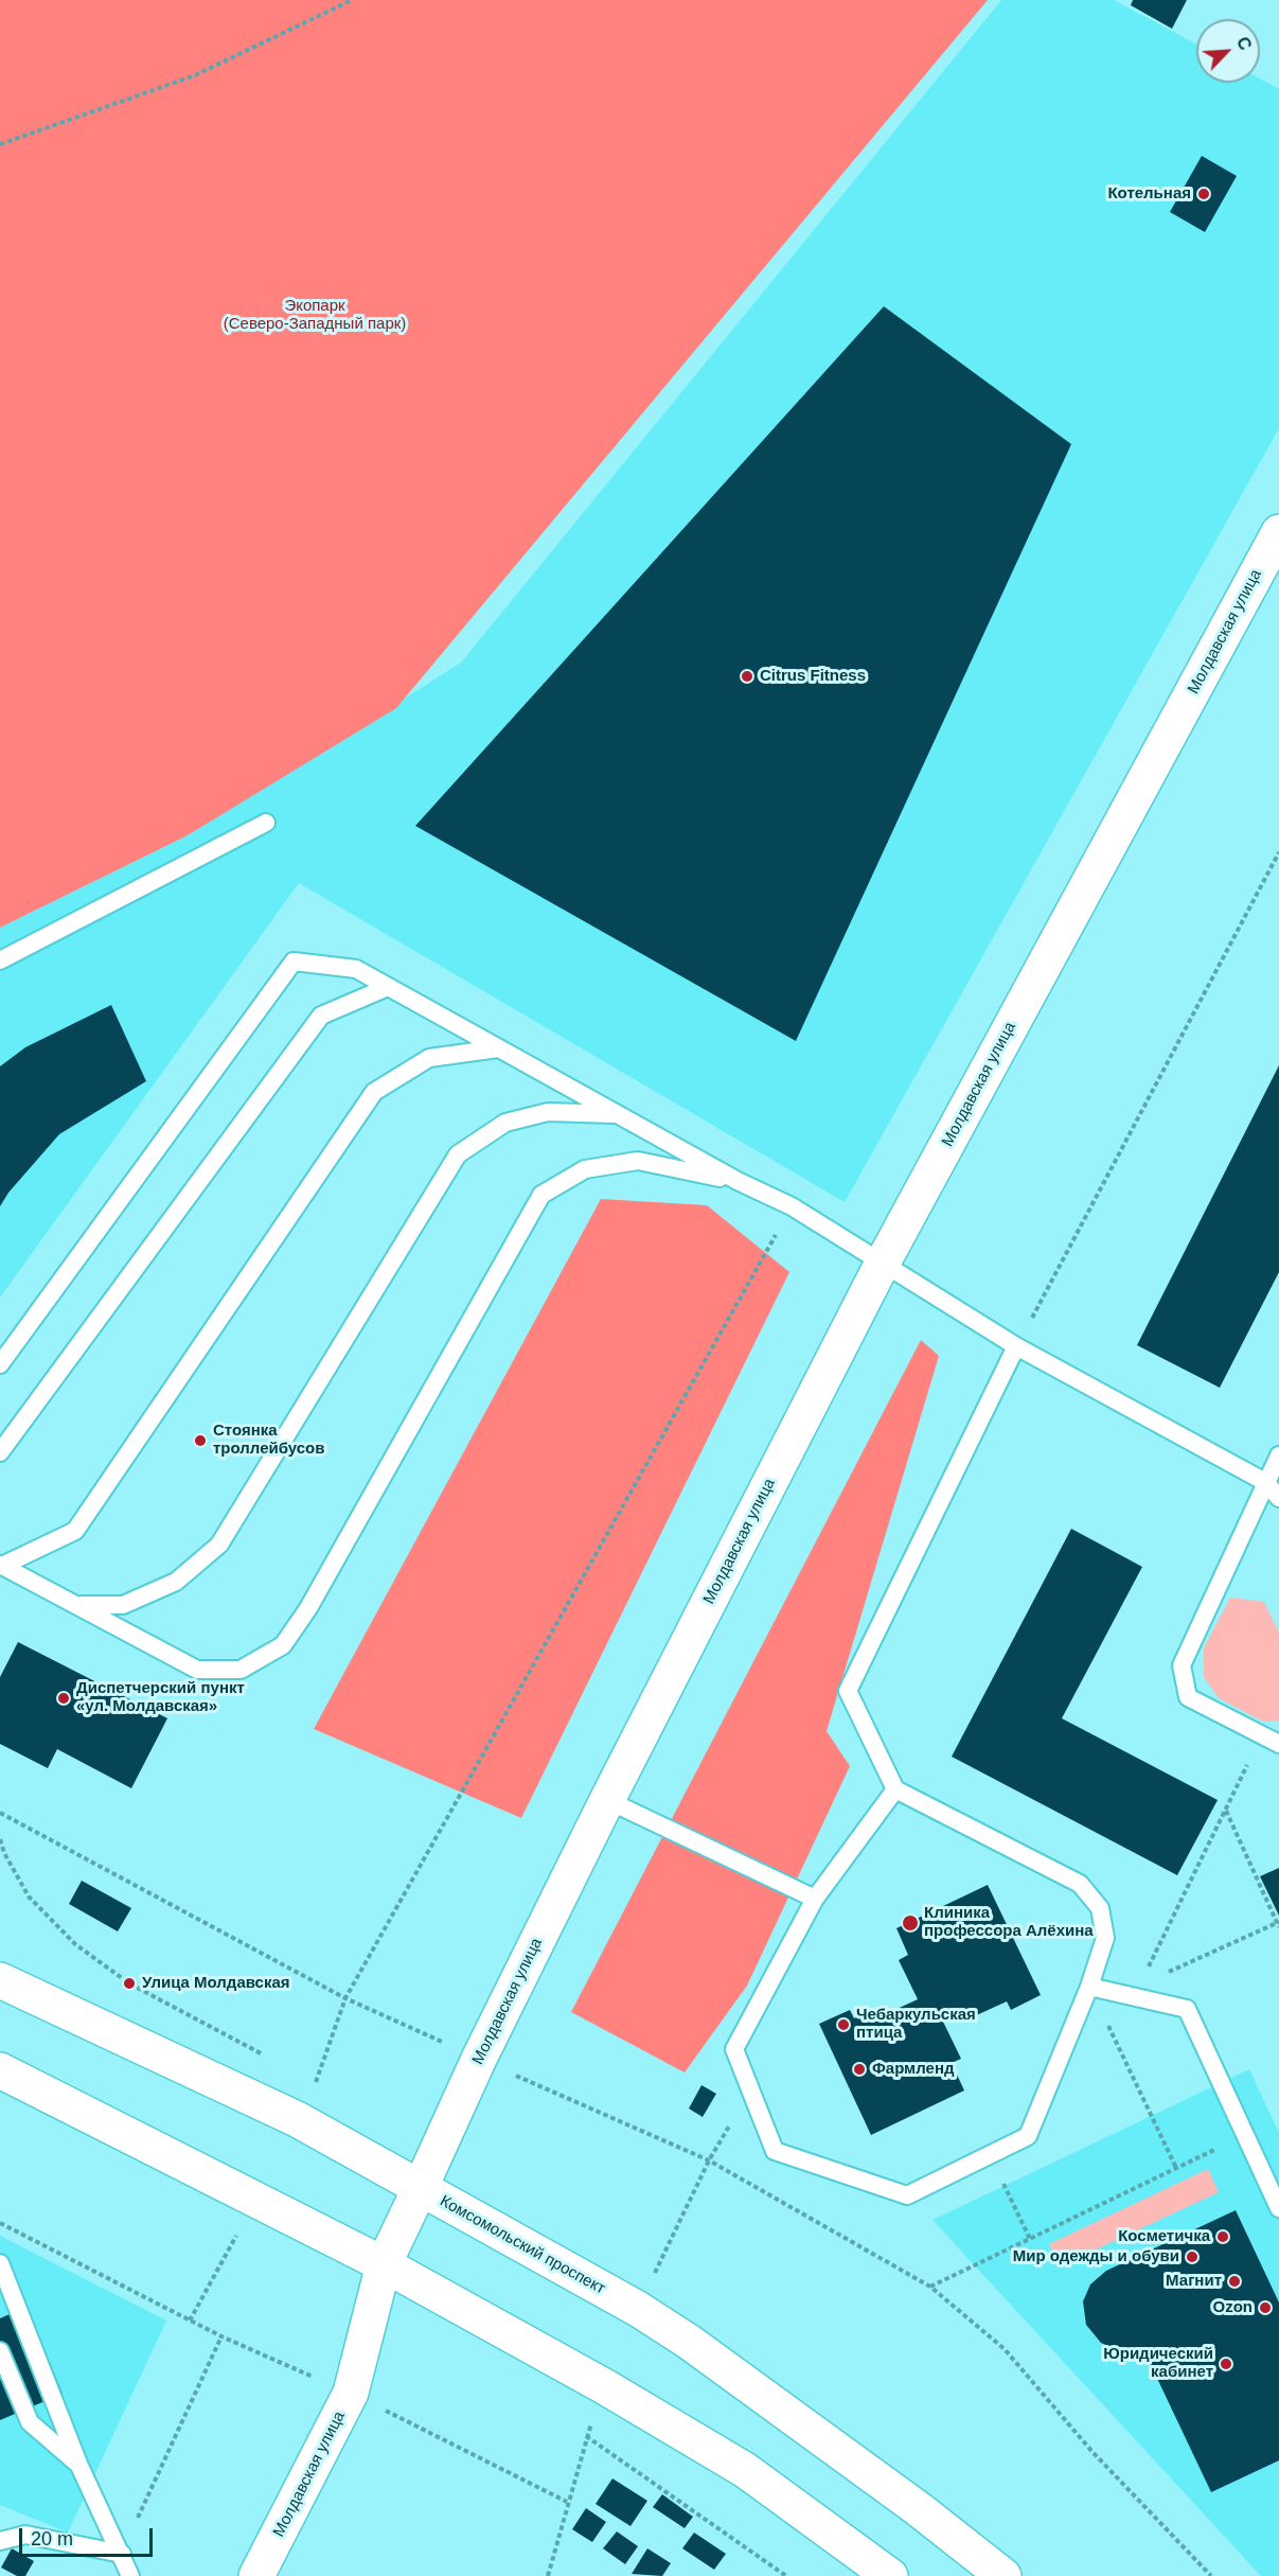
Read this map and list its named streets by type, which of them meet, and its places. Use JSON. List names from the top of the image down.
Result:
{
  "streets": {
    "main road": ["Молдавская улица", "Комсомольский проспект"]
  },
  "crossings": [
    ["Молдавская улица", "Комсомольский проспект"]
  ],
  "parks": ["Экопарк (Северо-Западный парк)"],
  "places": [
    "Котельная",
    "Citrus Fitness",
    "Стоянка троллейбусов",
    "Диспетчерский пункт «ул. Молдавская»",
    "Клиника профессора Алёхина",
    "Улица Молдавская",
    "Чебаркульская птица",
    "Фармленд",
    "Косметичка",
    "Мир одежды и обуви",
    "Магнит",
    "Ozon",
    "Юридический кабинет"
  ],
  "scale_bar": "20 m",
  "north": "top right"
}
